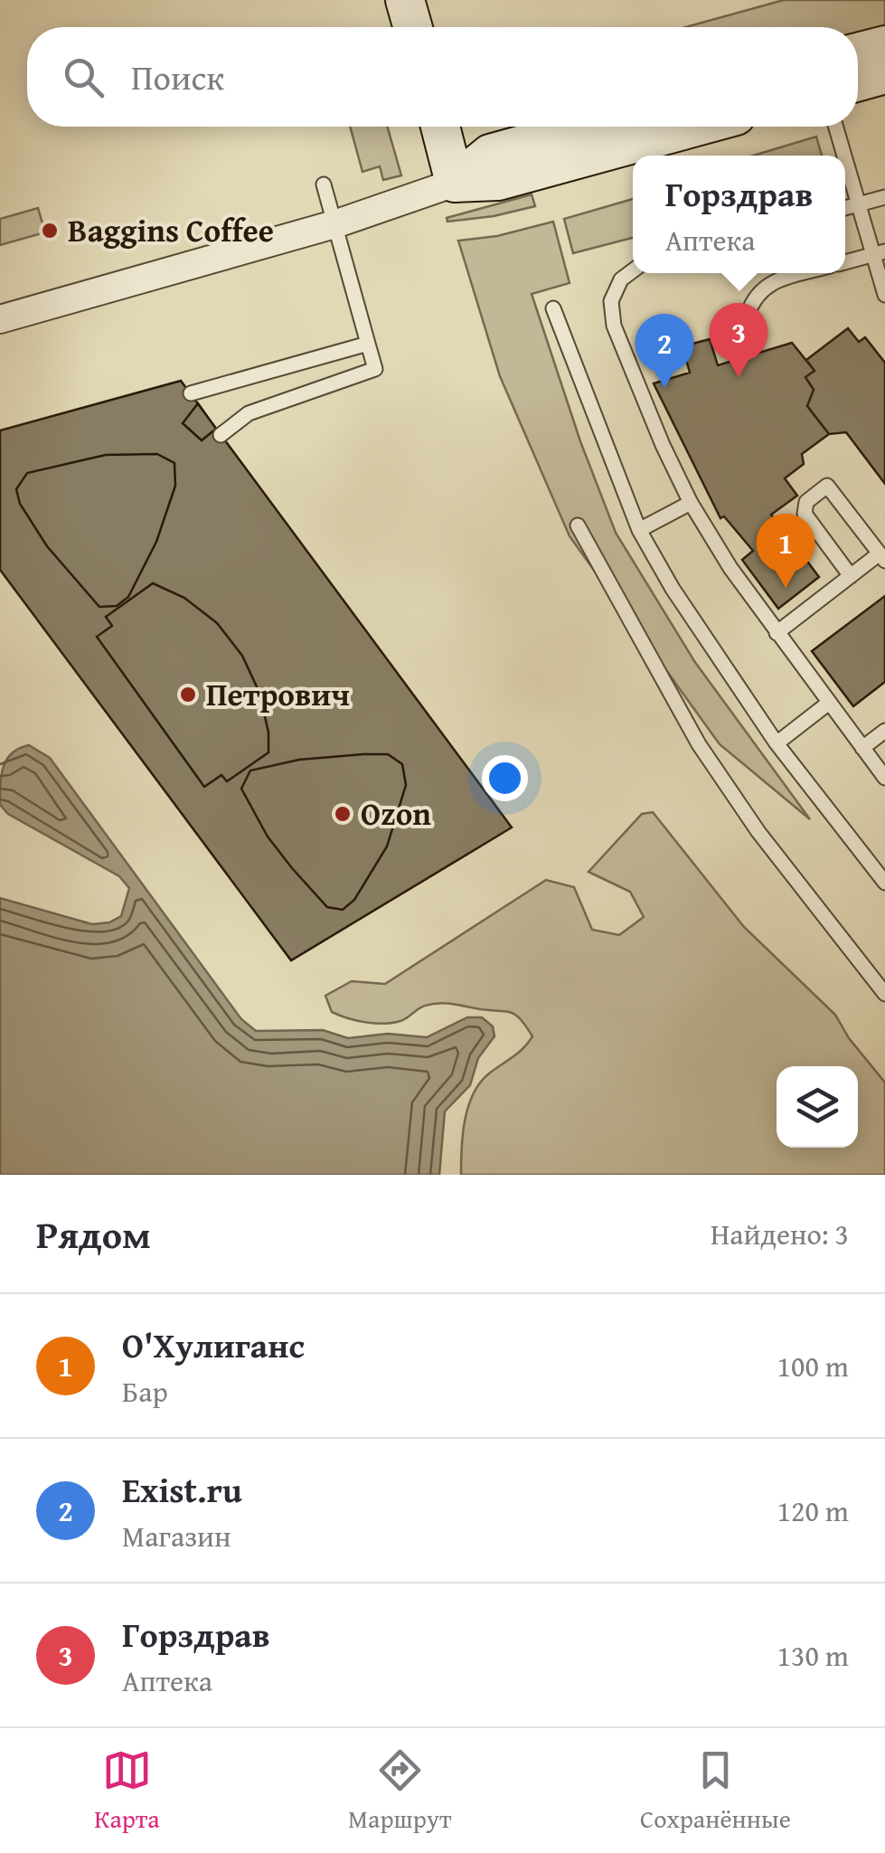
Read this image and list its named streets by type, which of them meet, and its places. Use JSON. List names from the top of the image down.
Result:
{
  "places": ["Baggins Coffee", "Петрович", "Ozon"],
  "page": {
    "search": "Поиск",
    "popup": ["Горздрав", "Аптека"],
    "pins": ["3", "2", "1"],
    "heading": ["Рядом", "Найдено: 3"],
    "list": [
      {
        "mark": "1",
        "name": "О'Хулиганс",
        "note": "Бар",
        "value": "100 m"
      },
      {
        "mark": "2",
        "name": "Exist.ru",
        "note": "Магазин",
        "value": "120 m"
      },
      {
        "mark": "3",
        "name": "Горздрав",
        "note": "Аптека",
        "value": "130 m"
      }
    ],
    "nav": ["Карта", "Маршрут", "Сохранённые"]
  }
}
